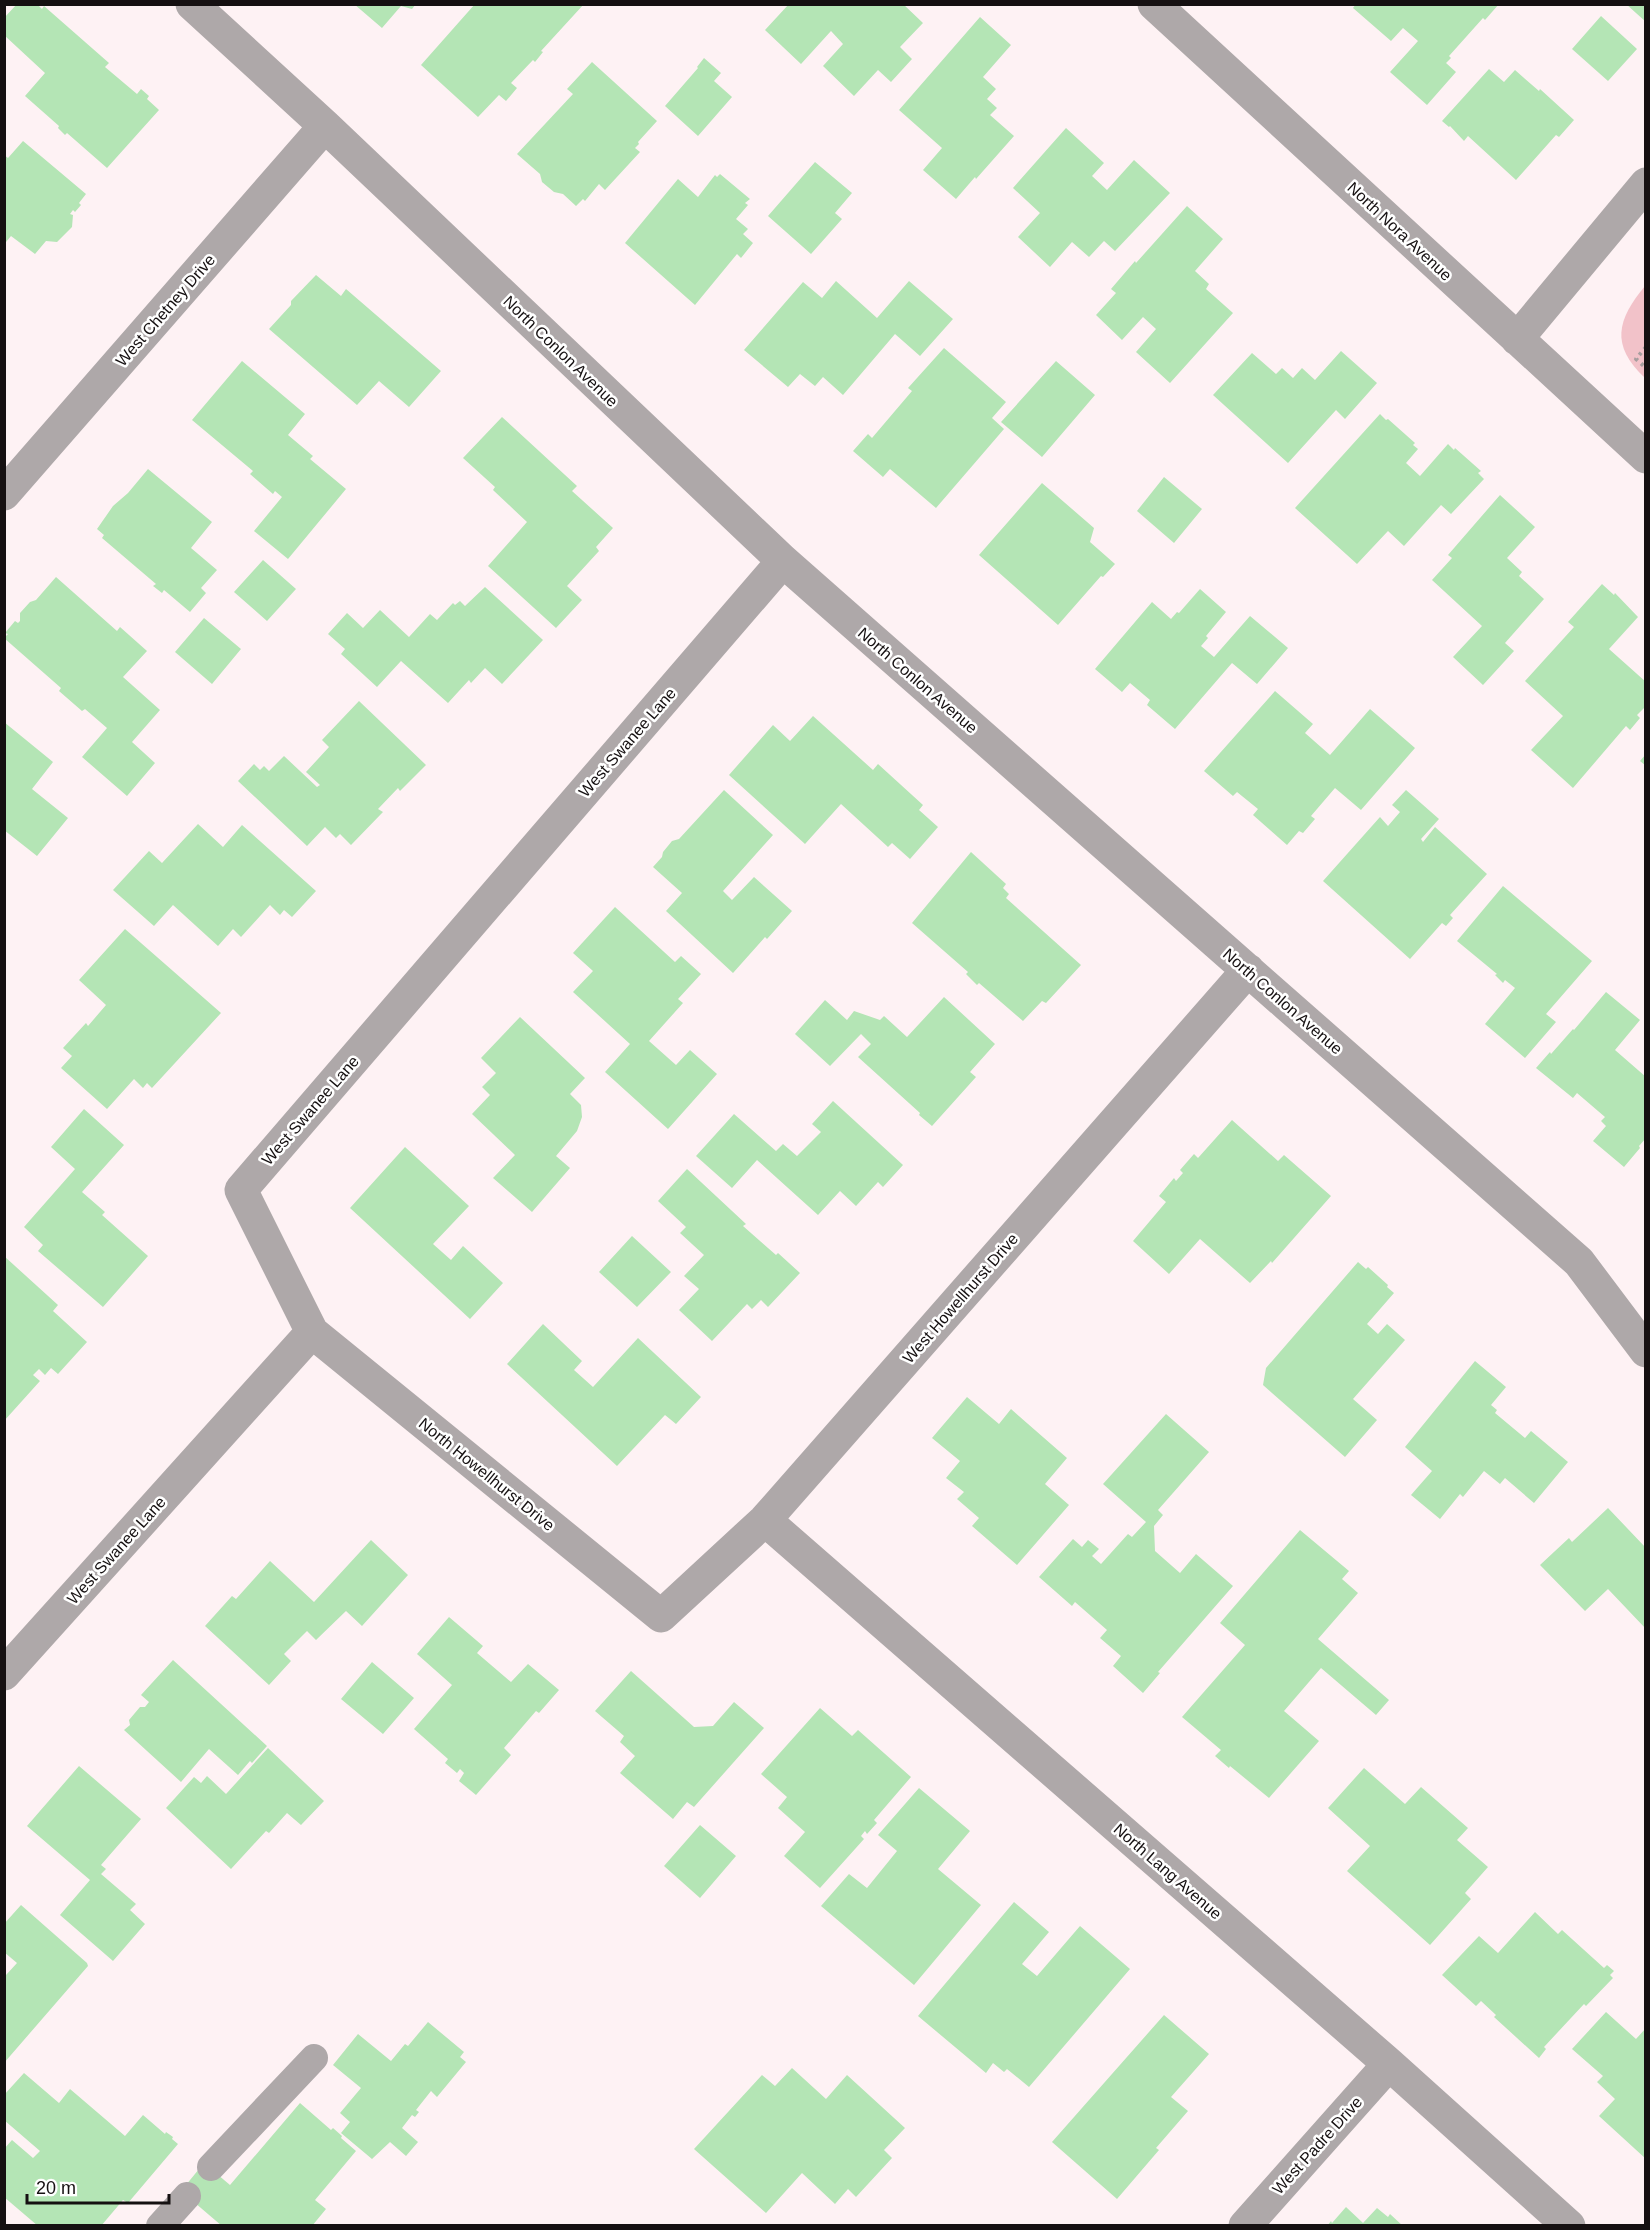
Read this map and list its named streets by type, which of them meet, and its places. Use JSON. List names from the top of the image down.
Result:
{
  "streets": {
    "street": [
      "North Nora Avenue",
      "West Chetney Drive",
      "North Conlon Avenue",
      "West Swanee Lane",
      "West Howellhurst Drive",
      "North Howellhurst Drive",
      "North Lang Avenue",
      "West Padre Drive"
    ]
  },
  "crossings": [
    ["West Chetney Drive", "North Conlon Avenue"],
    ["North Conlon Avenue", "West Swanee Lane"],
    ["North Conlon Avenue", "West Howellhurst Drive"],
    ["West Swanee Lane", "North Howellhurst Drive"],
    ["West Howellhurst Drive", "North Howellhurst Drive"],
    ["West Howellhurst Drive", "North Lang Avenue"],
    ["North Lang Avenue", "West Padre Drive"]
  ],
  "scale_bar": "20 m"
}
